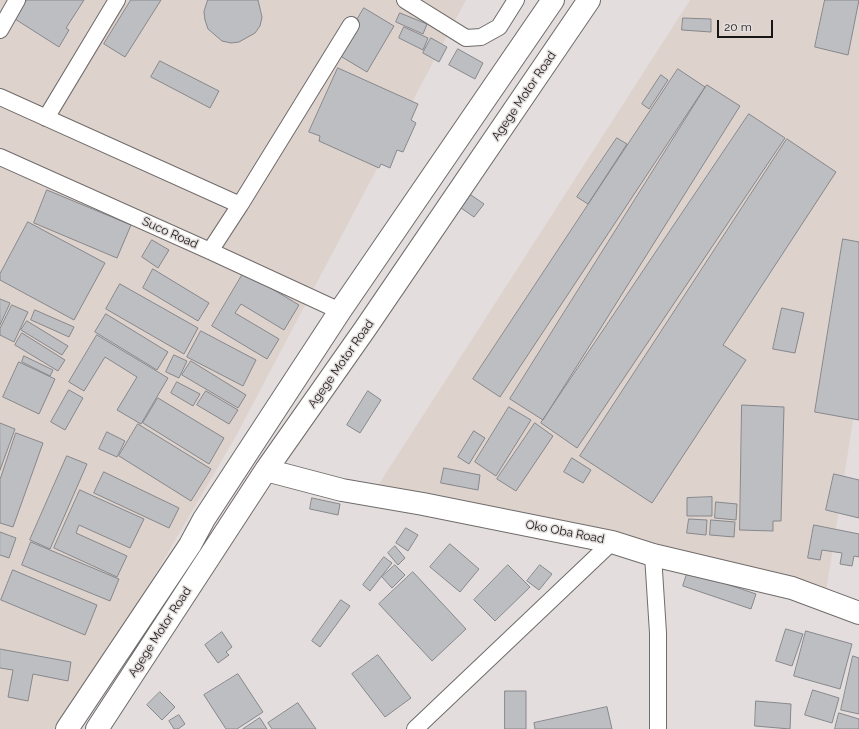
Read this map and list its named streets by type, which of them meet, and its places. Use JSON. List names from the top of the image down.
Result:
{
  "streets": {
    "main road": ["Agege Motor Road", "Oko Oba Road"],
    "street": ["Suco Road"]
  },
  "crossings": [
    ["Agege Motor Road", "Suco Road"],
    ["Agege Motor Road", "Oko Oba Road"]
  ],
  "scale_bar": "20 m"
}
